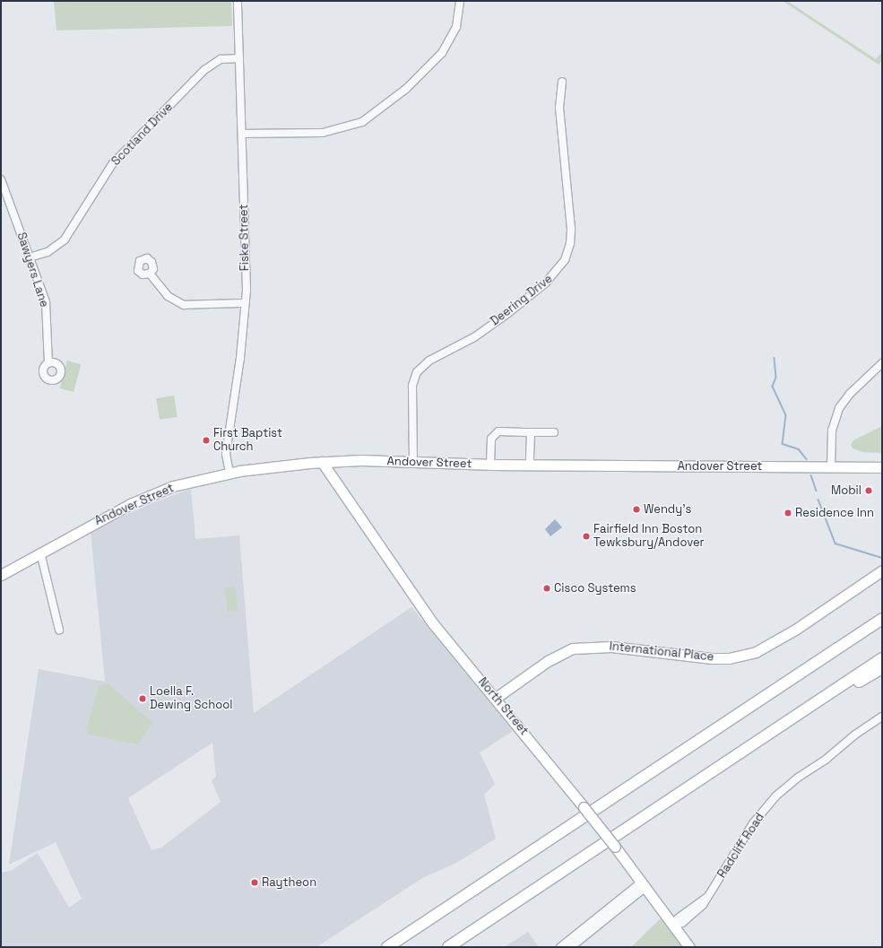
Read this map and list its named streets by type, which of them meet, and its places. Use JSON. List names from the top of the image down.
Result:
{
  "streets": {
    "main road": ["Andover Street", "International Place", "North Street"],
    "street": [
      "Scotland Drive",
      "Fiske Street",
      "Sawyers Lane",
      "Deering Drive",
      "Radcliff Road"
    ]
  },
  "crossings": [
    ["Scotland Drive", "Fiske Street"],
    ["Scotland Drive", "Sawyers Lane"],
    ["Fiske Street", "Andover Street"],
    ["Deering Drive", "Andover Street"],
    ["Andover Street", "North Street"],
    ["International Place", "North Street"],
    ["North Street", "Radcliff Road"]
  ],
  "places": [
    "First Baptist Church",
    "Mobil",
    "Wendy's",
    "Residence Inn",
    "Fairfield Inn Boston Tewksbury/Andover",
    "Cisco Systems",
    "Loella F. Dewing School",
    "Raytheon"
  ]
}
